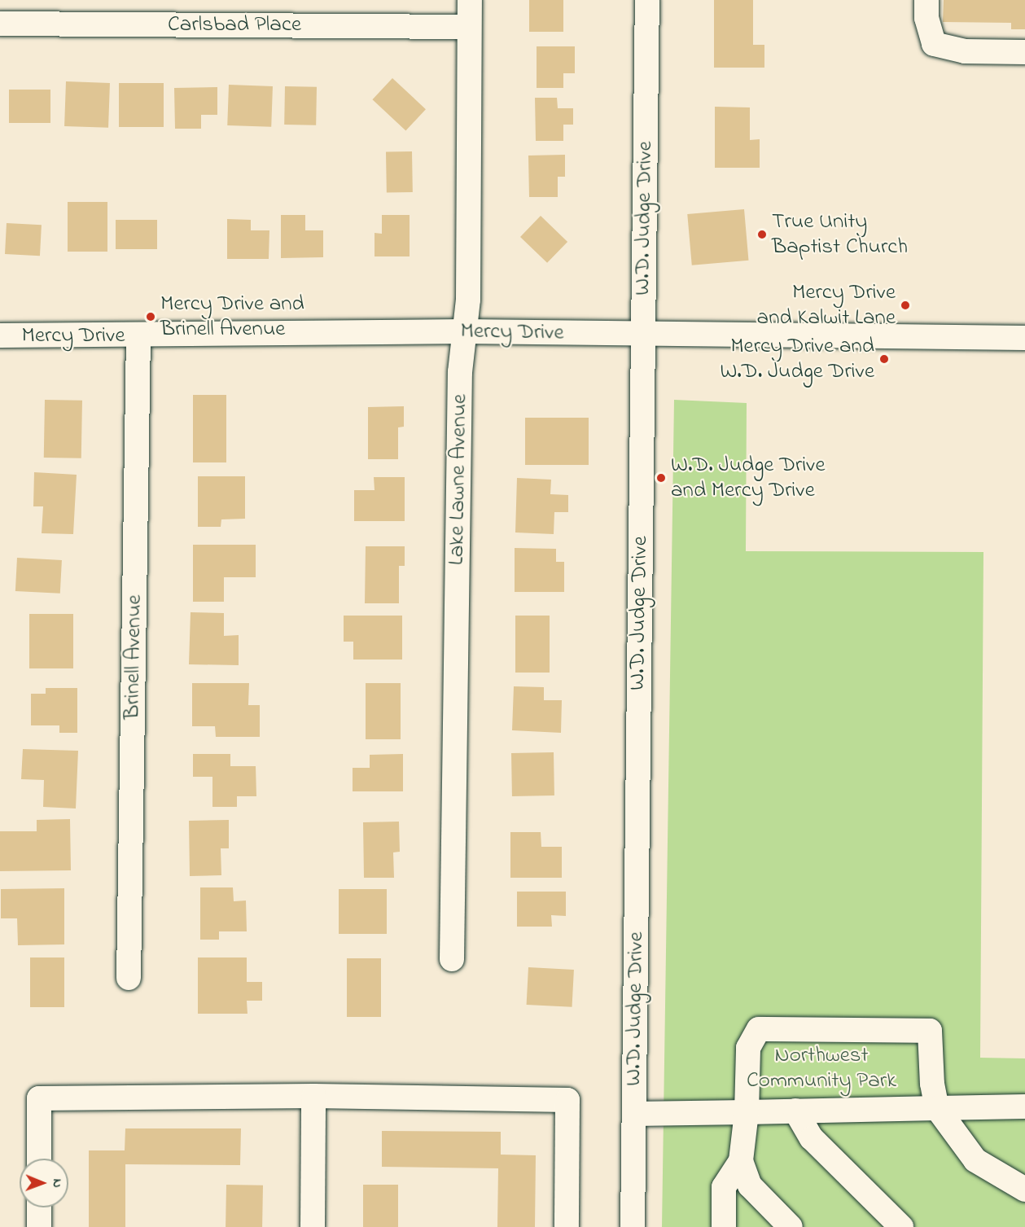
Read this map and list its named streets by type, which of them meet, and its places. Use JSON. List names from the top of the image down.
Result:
{
  "streets": {
    "street": [
      "Carlsbad Place",
      "W.D. Judge Drive",
      "Mercy Drive",
      "Lake Lawne Avenue",
      "Brinell Avenue"
    ]
  },
  "crossings": [
    ["Carlsbad Place", "Lake Lawne Avenue"],
    ["W.D. Judge Drive", "Mercy Drive"],
    ["Mercy Drive", "Lake Lawne Avenue"],
    ["Mercy Drive", "Brinell Avenue"]
  ],
  "parks": ["Northwest Community Park"],
  "places": [
    "True Unity Baptist Church",
    "Mercy Drive and Kalwit Lane",
    "Mercy Drive and Brinell Avenue",
    "Mercy Drive and W.D. Judge Drive",
    "W.D. Judge Drive and Mercy Drive"
  ],
  "north": "right"
}
